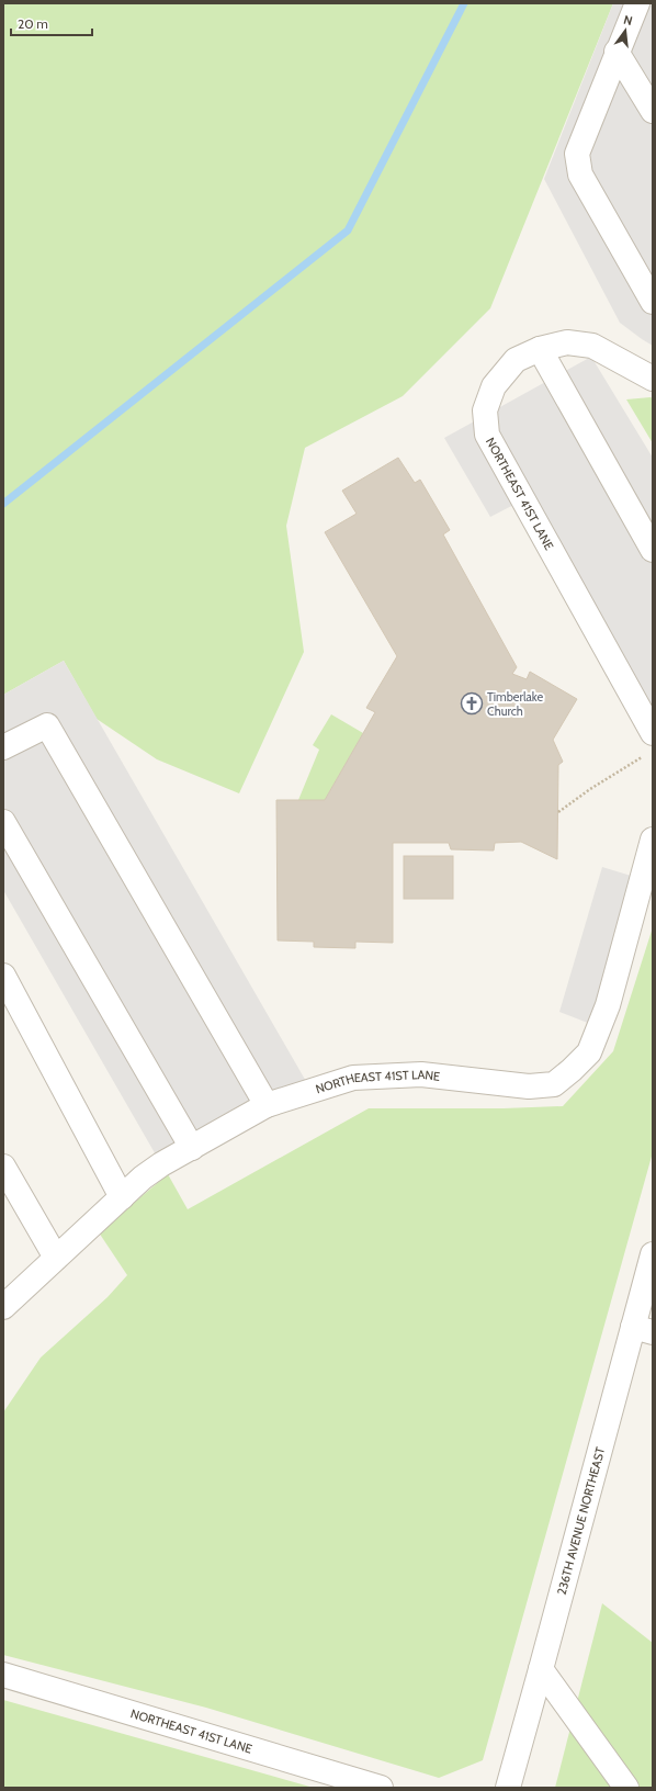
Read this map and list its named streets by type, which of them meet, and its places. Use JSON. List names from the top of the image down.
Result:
{
  "streets": {
    "street": ["NORTHEAST 41ST LANE", "236TH AVENUE NORTHEAST"]
  },
  "places": {
    "church": ["Timberlake Church"]
  },
  "scale_bar": "20 m",
  "north": "top"
}
